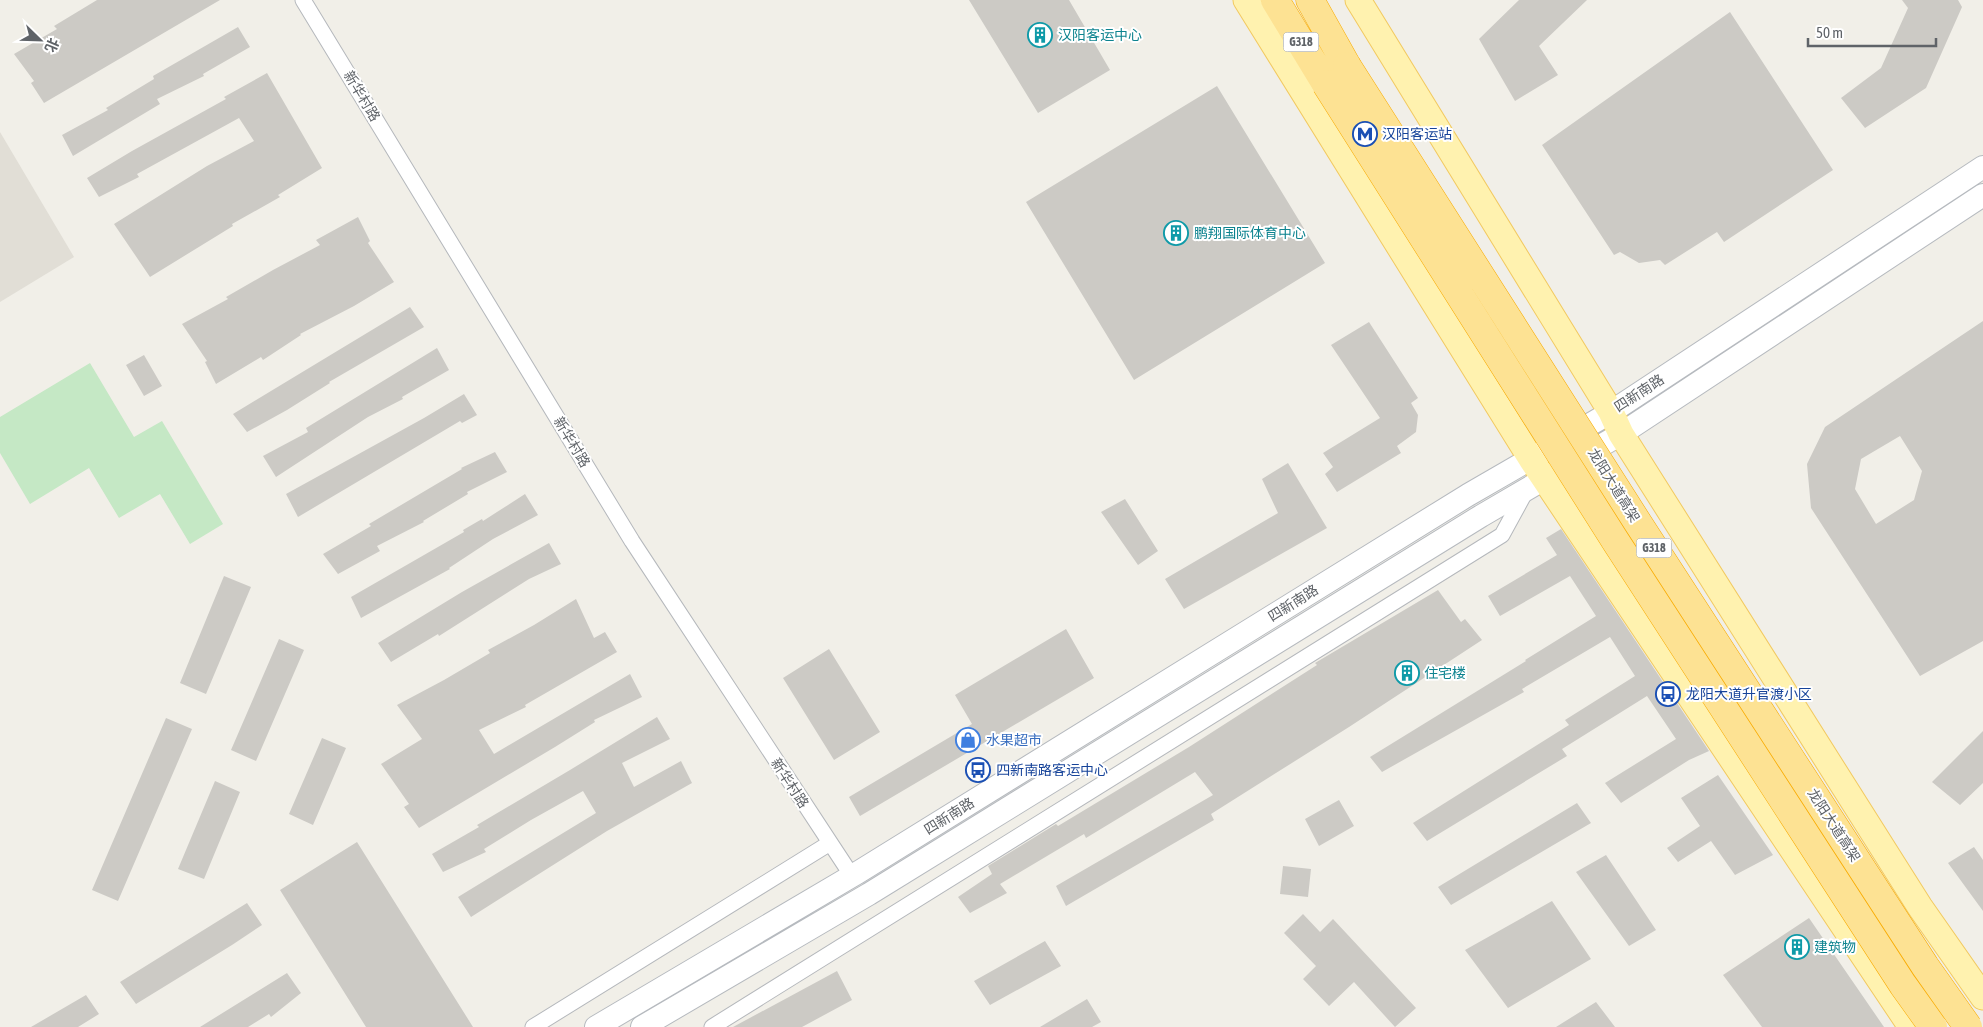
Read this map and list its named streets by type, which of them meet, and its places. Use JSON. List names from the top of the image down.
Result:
{
  "streets": {
    "highway": ["G318", "龙阳大道高架"],
    "main road": ["四新南路"],
    "street": ["新华村路"]
  },
  "crossings": [
    ["新华村路", "四新南路"]
  ],
  "places": {
    "building": [
      "汉阳客运中心",
      "鹏翔国际体育中心",
      "住宅楼",
      "建筑物"
    ],
    "metro station": ["汉阳客运站"],
    "bus stop": ["龙阳大道升官渡小区", "四新南路客运中心"],
    "shop": ["水果超市"]
  },
  "scale_bar": "50 m",
  "north": "bottom right"
}
